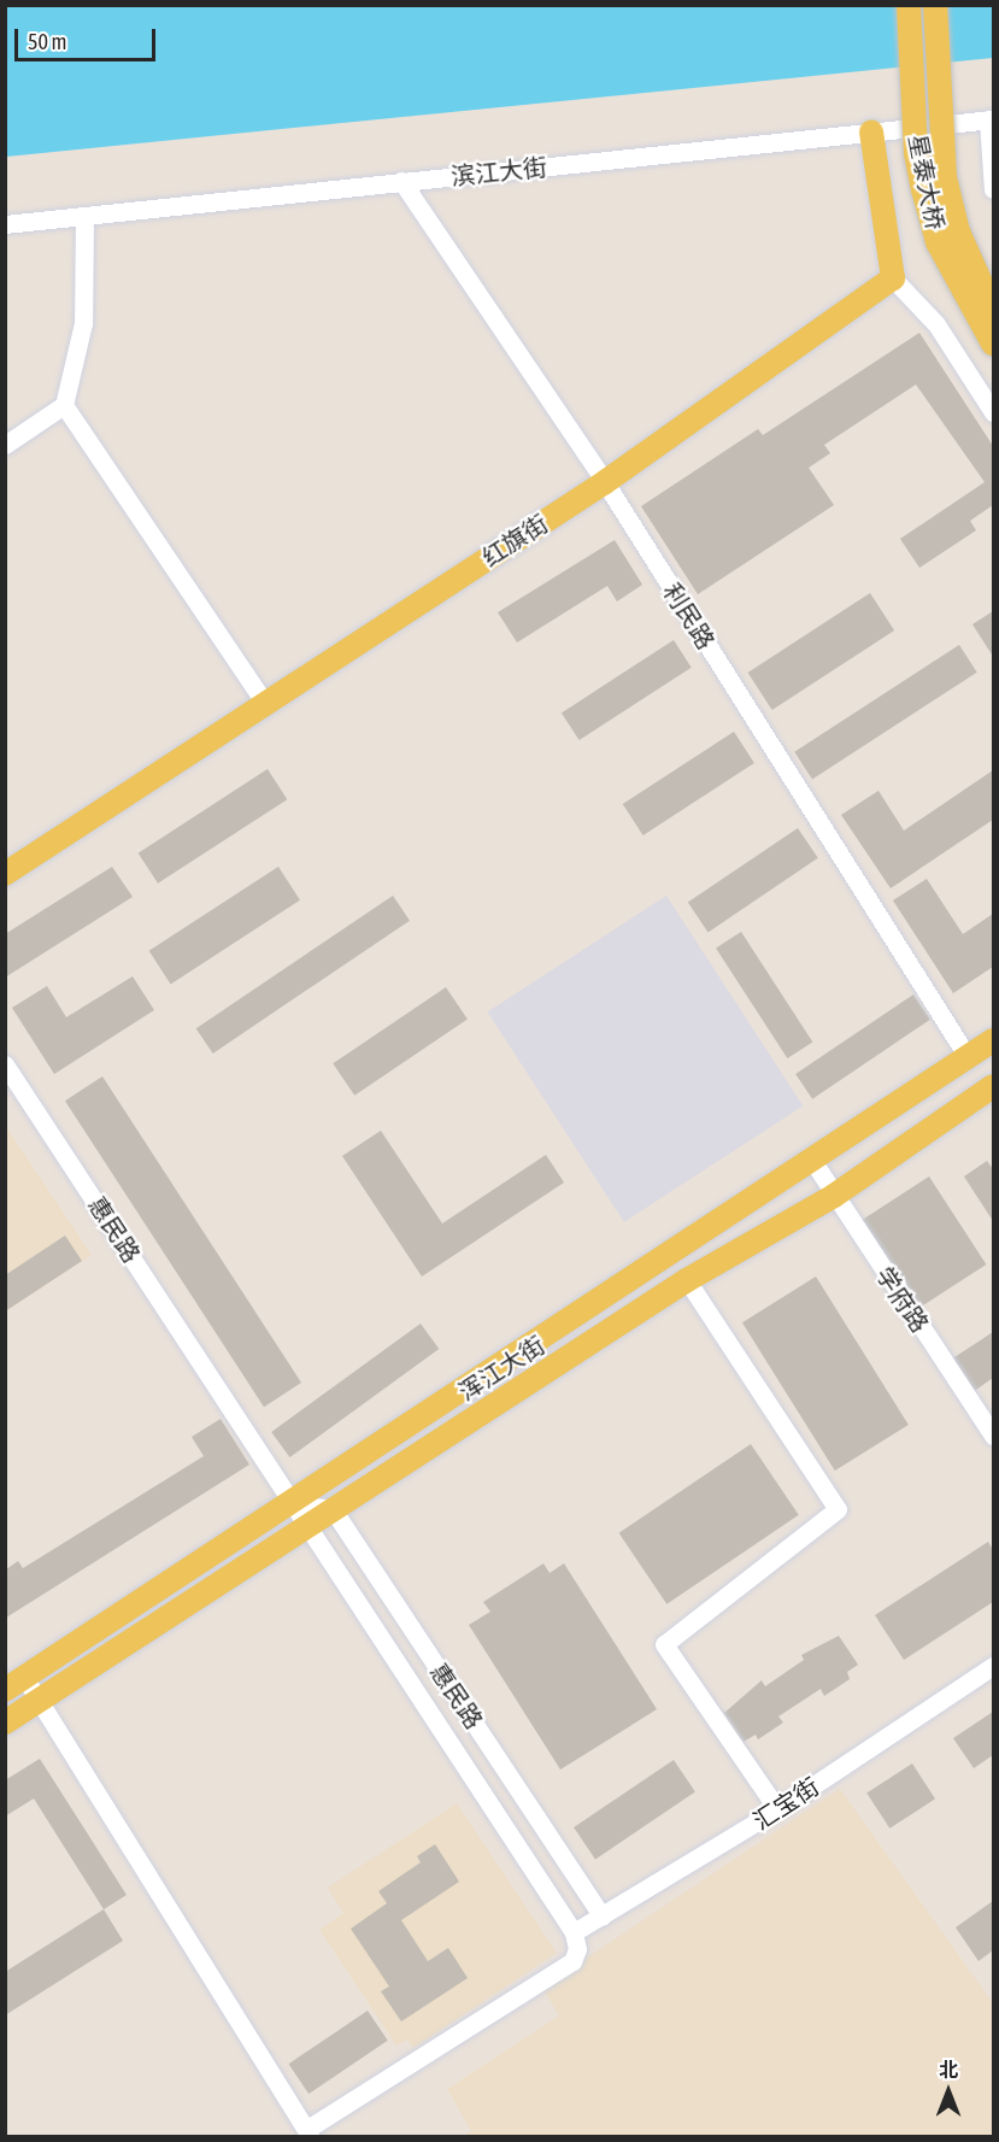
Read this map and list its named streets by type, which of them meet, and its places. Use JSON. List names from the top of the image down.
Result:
{
  "streets": {
    "main road": ["星泰大桥", "红旗街", "浑江大街"],
    "street": [
      "滨江大街",
      "利民路",
      "惠民路",
      "学府路",
      "汇宝街"
    ]
  },
  "crossings": [
    ["滨江大街", "利民路"],
    ["红旗街", "利民路"],
    ["利民路", "浑江大街"],
    ["惠民路", "浑江大街"],
    ["惠民路", "汇宝街"],
    ["学府路", "浑江大街"]
  ],
  "scale_bar": "50 m",
  "north": "top"
}
